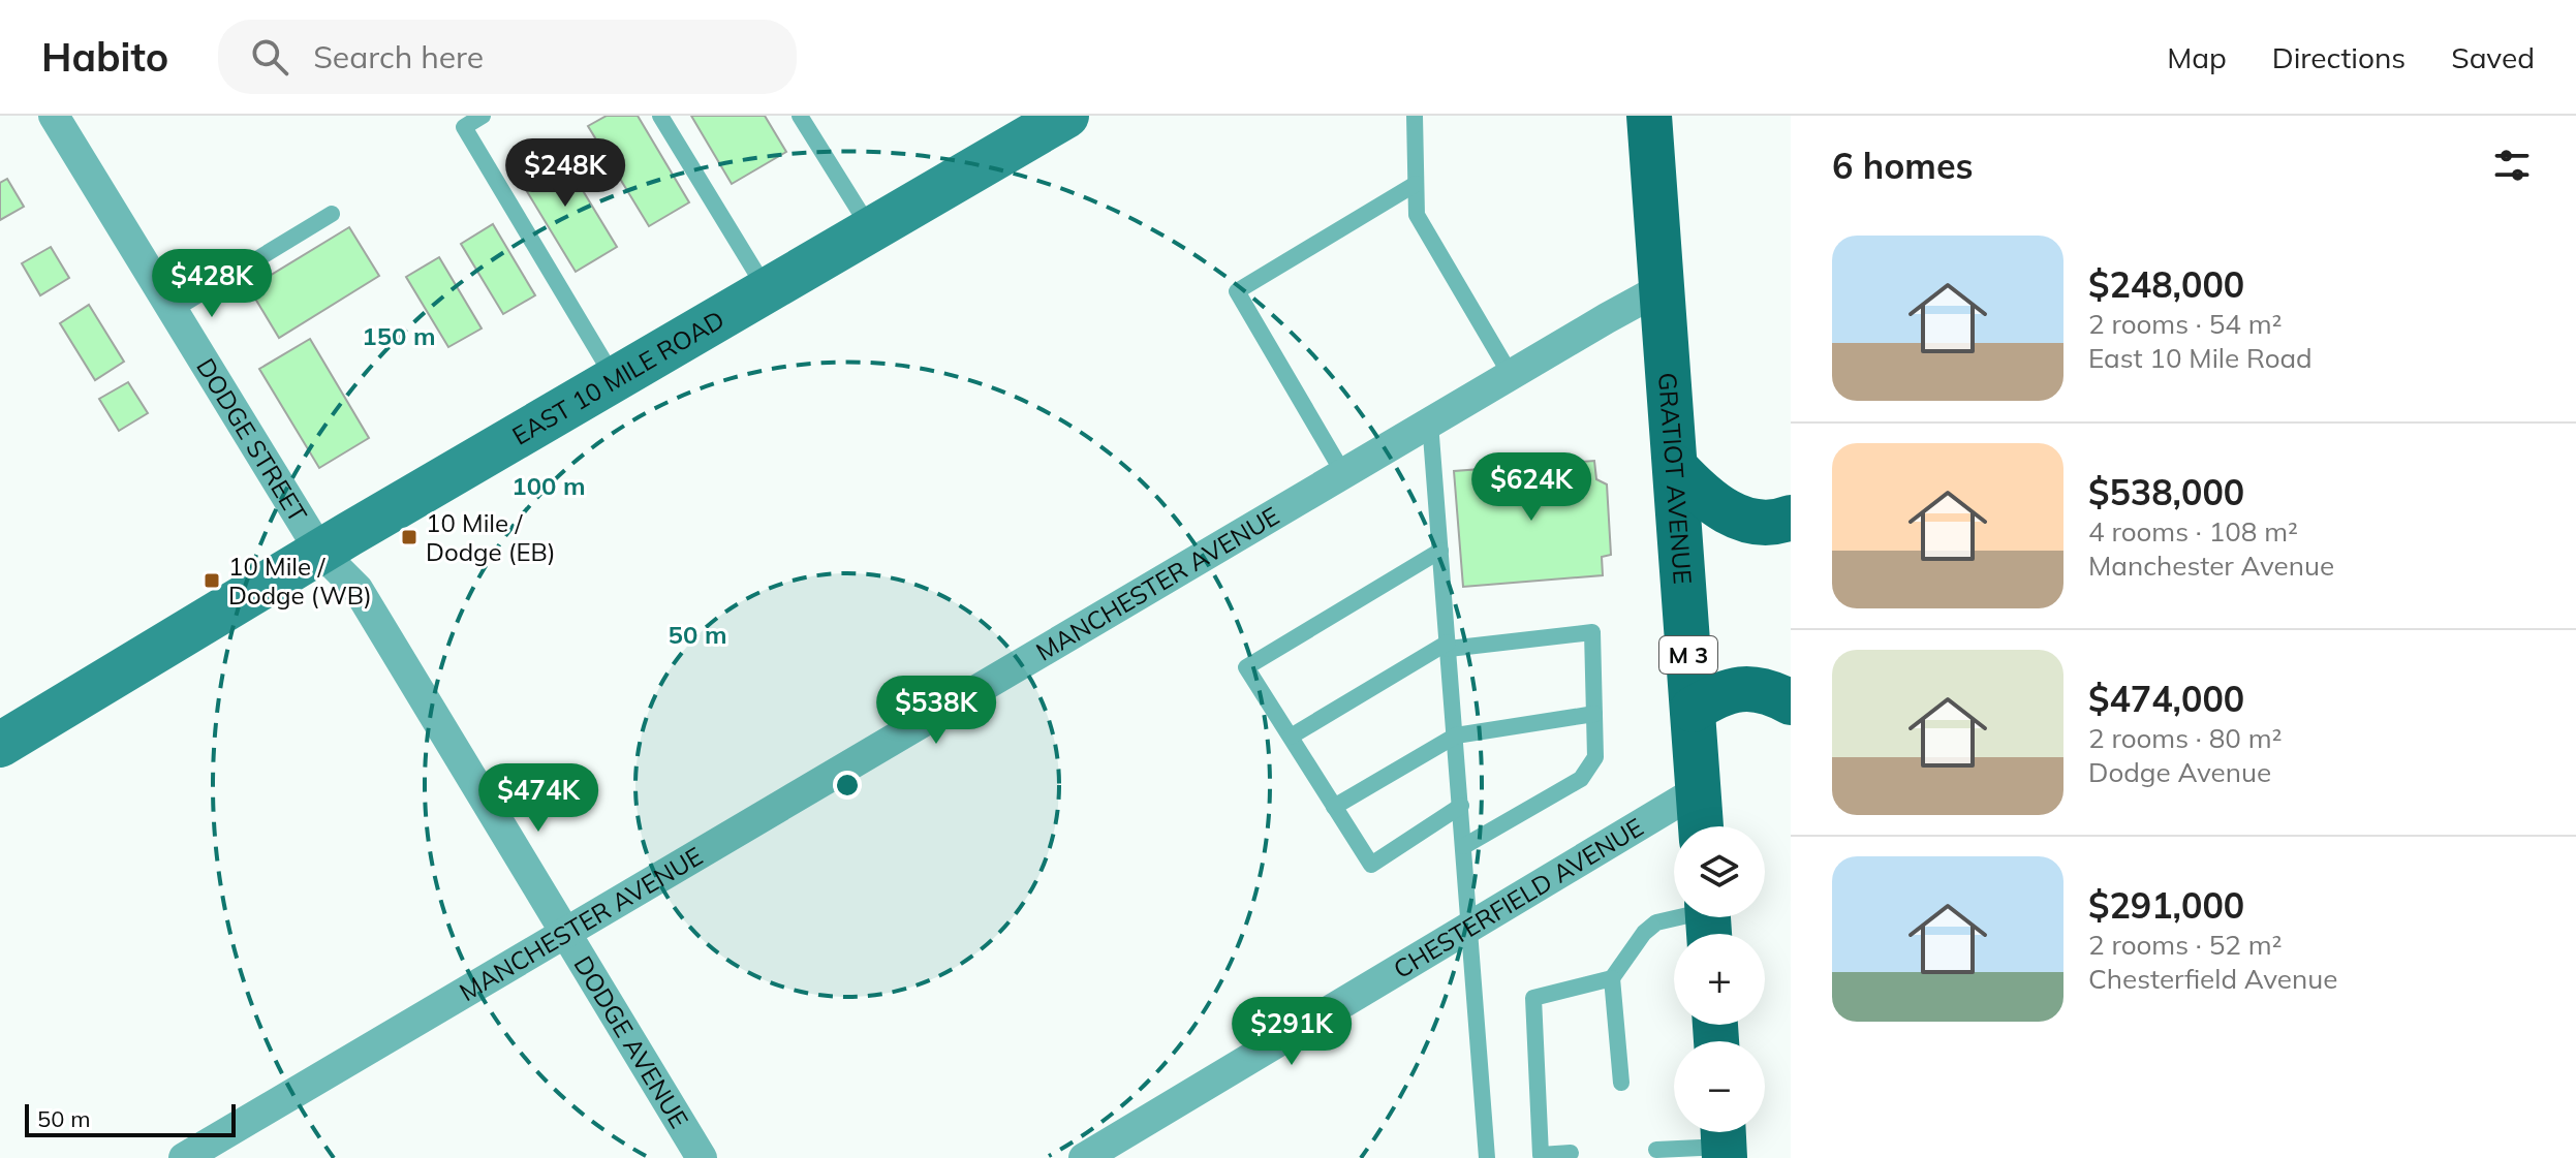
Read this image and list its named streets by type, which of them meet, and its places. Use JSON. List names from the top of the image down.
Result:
{
  "streets": {
    "main road": ["EAST 10 MILE ROAD", "GRATIOT AVENUE", "M 3"],
    "street": [
      "DODGE STREET",
      "MANCHESTER AVENUE",
      "CHESTERFIELD AVENUE",
      "DODGE AVENUE"
    ]
  },
  "crossings": [
    ["EAST 10 MILE ROAD", "DODGE STREET"],
    ["EAST 10 MILE ROAD", "DODGE AVENUE"],
    ["DODGE STREET", "DODGE AVENUE"],
    ["GRATIOT AVENUE", "MANCHESTER AVENUE"],
    ["GRATIOT AVENUE", "CHESTERFIELD AVENUE"],
    ["MANCHESTER AVENUE", "DODGE AVENUE"]
  ],
  "places": {
    "transit": ["10 Mile / Dodge (EB)", "10 Mile / Dodge (WB)"]
  },
  "scale_bar": "50 m",
  "page": {
    "header": "Habito",
    "search": "Search here",
    "nav": ["Map", "Directions", "Saved"],
    "heading": "6 homes",
    "price": [
      "$248K",
      "$428K",
      "$624K",
      "$538K",
      "$474K",
      "$291K"
    ],
    "list": [
      {
        "name": "$248,000",
        "note": "2 rooms · 54 m² · East 10 Mile Road"
      },
      {
        "name": "$538,000",
        "note": "4 rooms · 108 m² · Manchester Avenue"
      },
      {
        "name": "$474,000",
        "note": "2 rooms · 80 m² · Dodge Avenue"
      },
      {
        "name": "$291,000",
        "note": "2 rooms · 52 m² · Chesterfield Avenue"
      }
    ],
    "map_buttons": ["+", "−"],
    "scale": "50 m"
  },
  "rings": ["150 m", "100 m", "50 m"]
}
